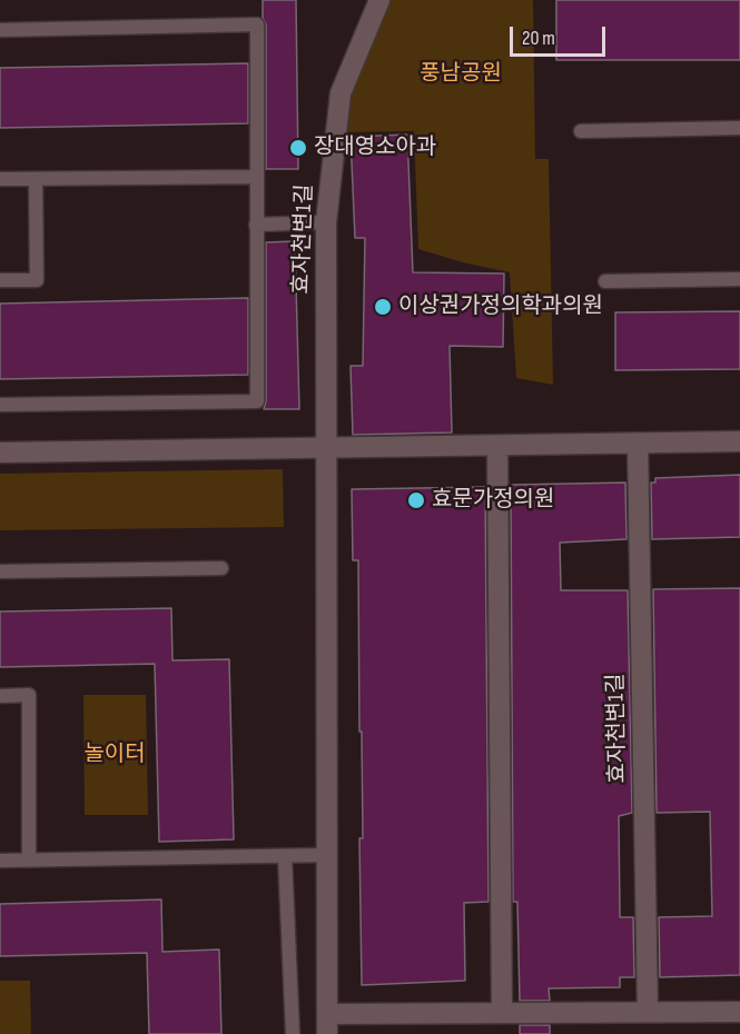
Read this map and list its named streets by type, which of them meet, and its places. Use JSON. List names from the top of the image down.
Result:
{
  "streets": {
    "street": ["효자천변1길"]
  },
  "parks": ["풍남공원", "놀이터"],
  "places": ["장대영소아과", "이상권가정의학과의원", "효문가정의원"],
  "scale_bar": "20 m"
}
